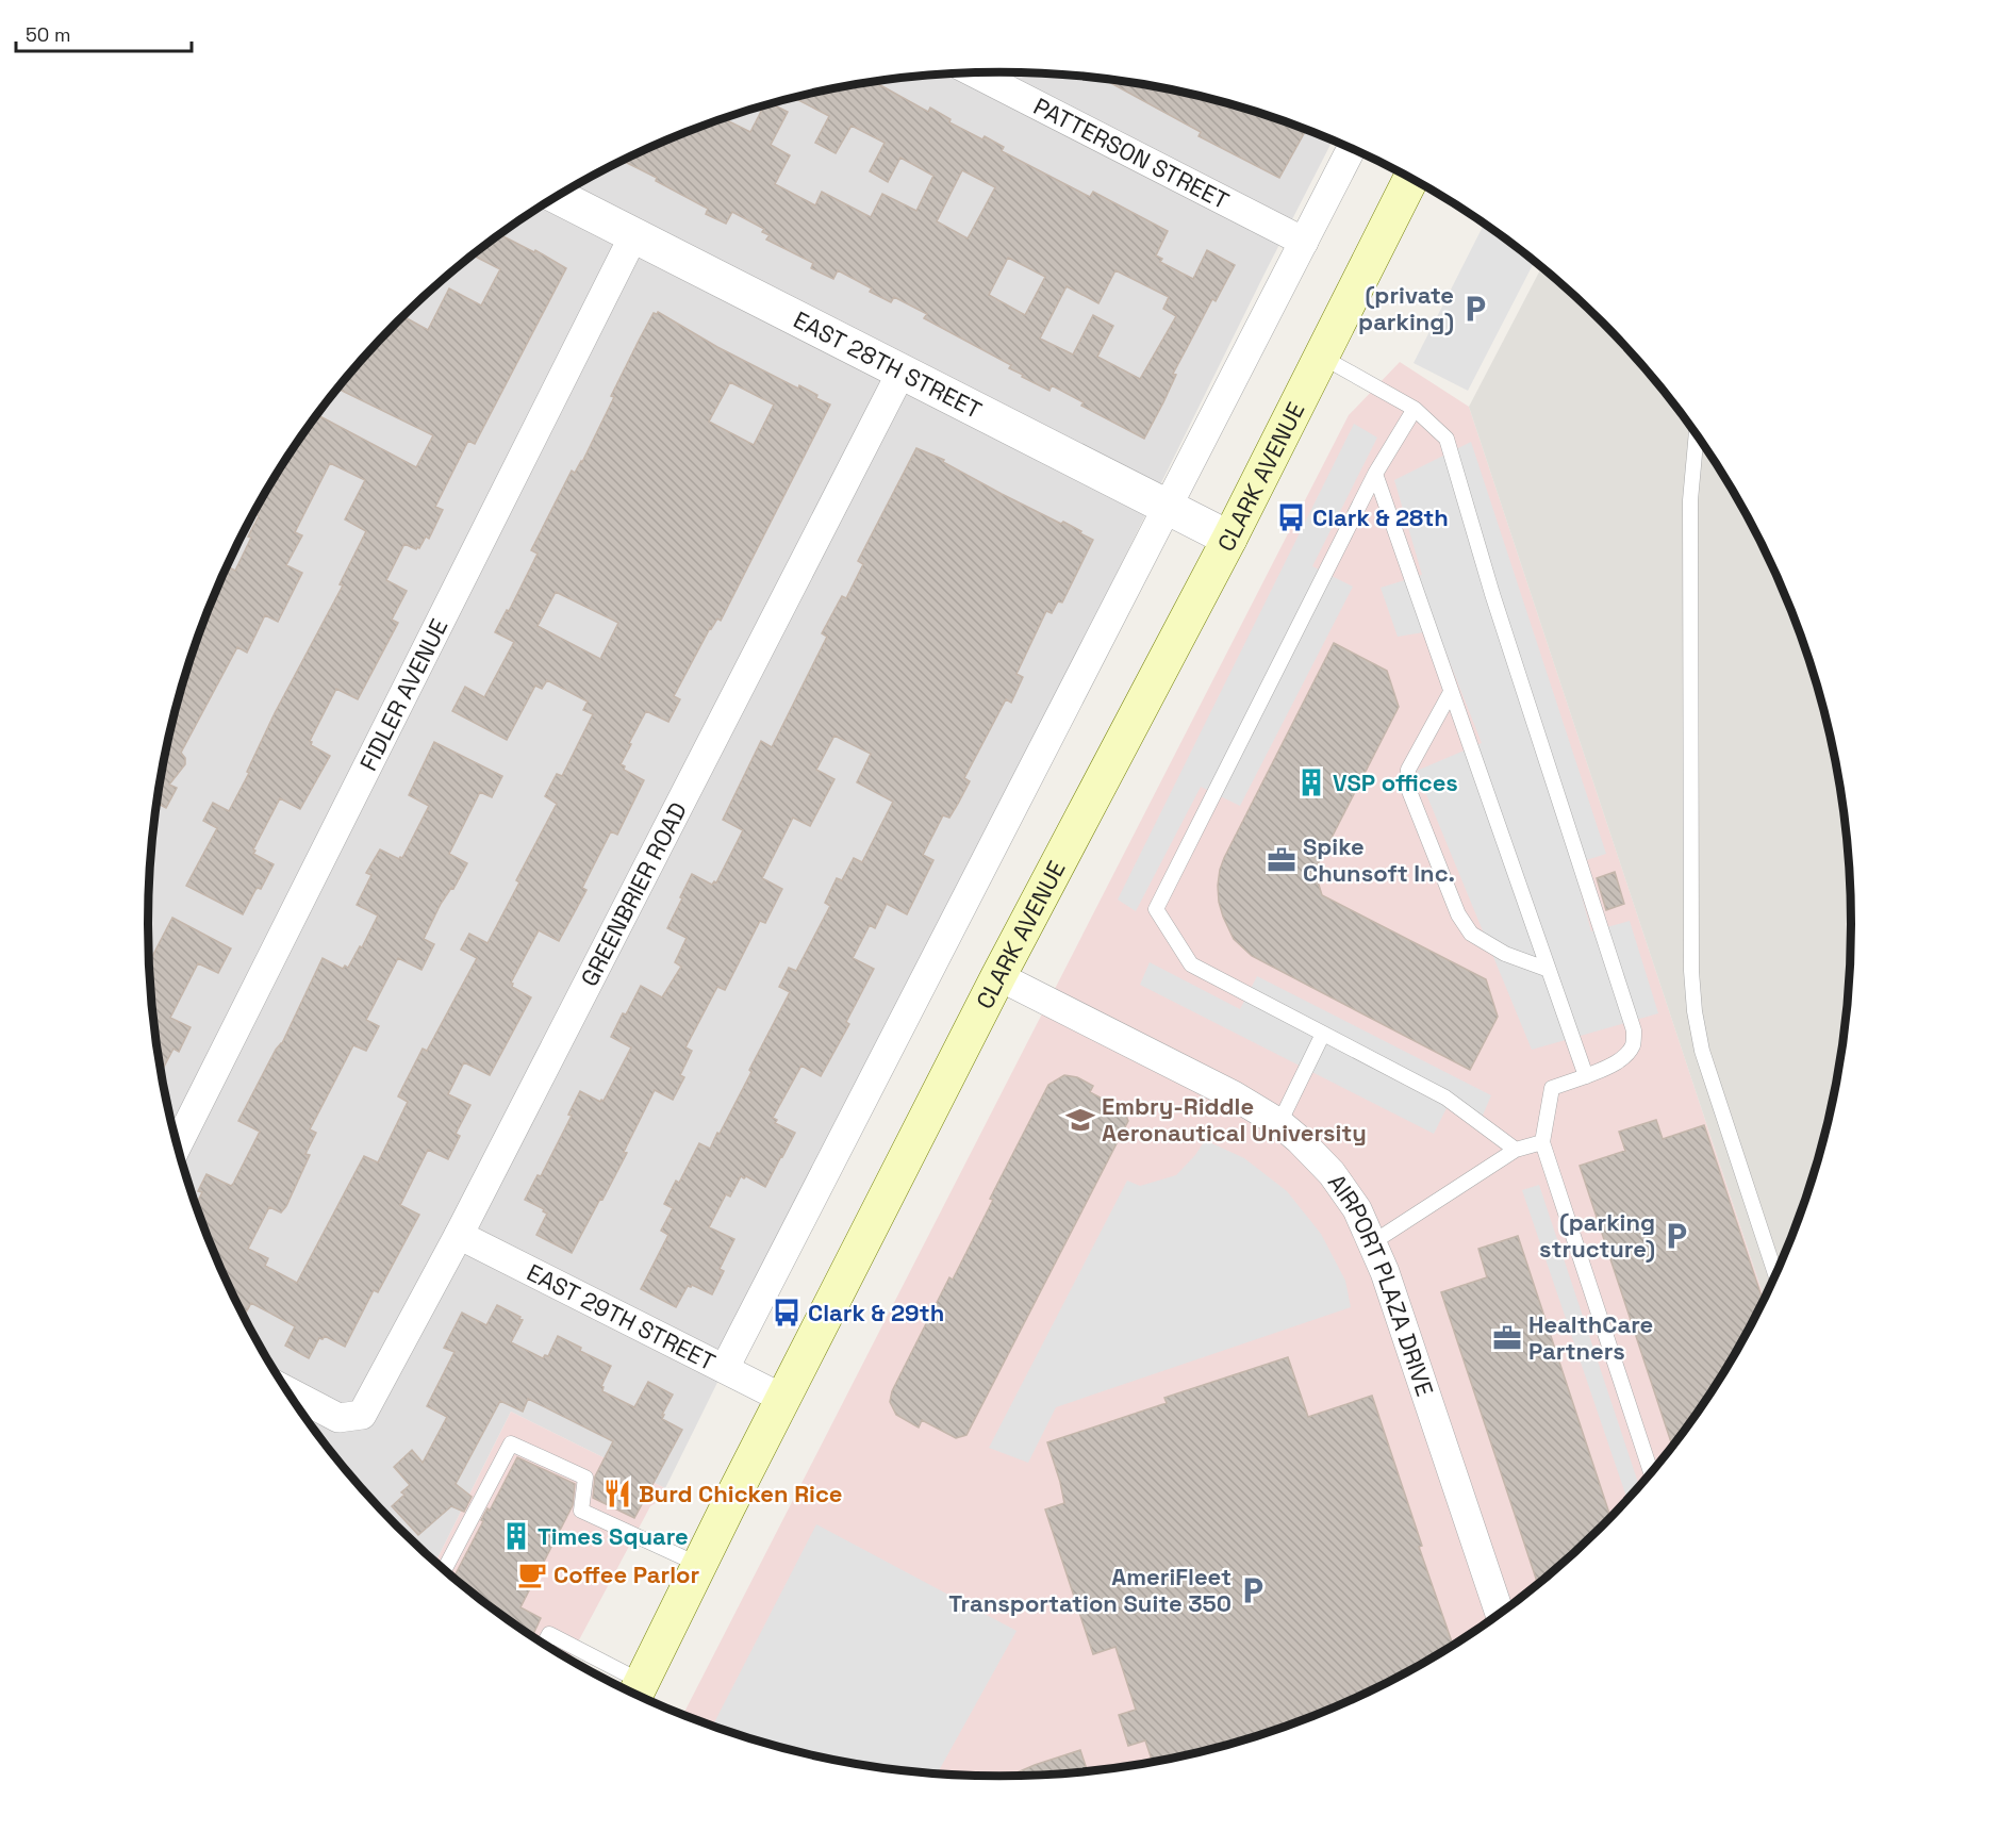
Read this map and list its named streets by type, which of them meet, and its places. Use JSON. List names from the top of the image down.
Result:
{
  "streets": {
    "main road": ["CLARK AVENUE"],
    "street": [
      "PATTERSON STREET",
      "EAST 28TH STREET",
      "FIDLER AVENUE",
      "GREENBRIER ROAD",
      "AIRPORT PLAZA DRIVE",
      "EAST 29TH STREET"
    ]
  },
  "crossings": [
    ["EAST 28TH STREET", "CLARK AVENUE"],
    ["EAST 28TH STREET", "FIDLER AVENUE"],
    ["EAST 28TH STREET", "GREENBRIER ROAD"],
    ["CLARK AVENUE", "AIRPORT PLAZA DRIVE"],
    ["CLARK AVENUE", "EAST 29TH STREET"],
    ["GREENBRIER ROAD", "EAST 29TH STREET"]
  ],
  "places": {
    "parking": ["(private parking)", "(parking structure)", "AmeriFleet Transportation Suite 350"],
    "bus stop": ["Clark & 28th", "Clark & 29th"],
    "building": ["VSP offices", "Times Square"],
    "office": ["Spike Chunsoft Inc.", "HealthCare Partners"],
    "school or university": ["Embry-Riddle Aeronautical University"],
    "restaurant": ["Burd Chicken Rice"],
    "cafe": ["Coffee Parlor"]
  },
  "scale_bar": "50 m"
}
